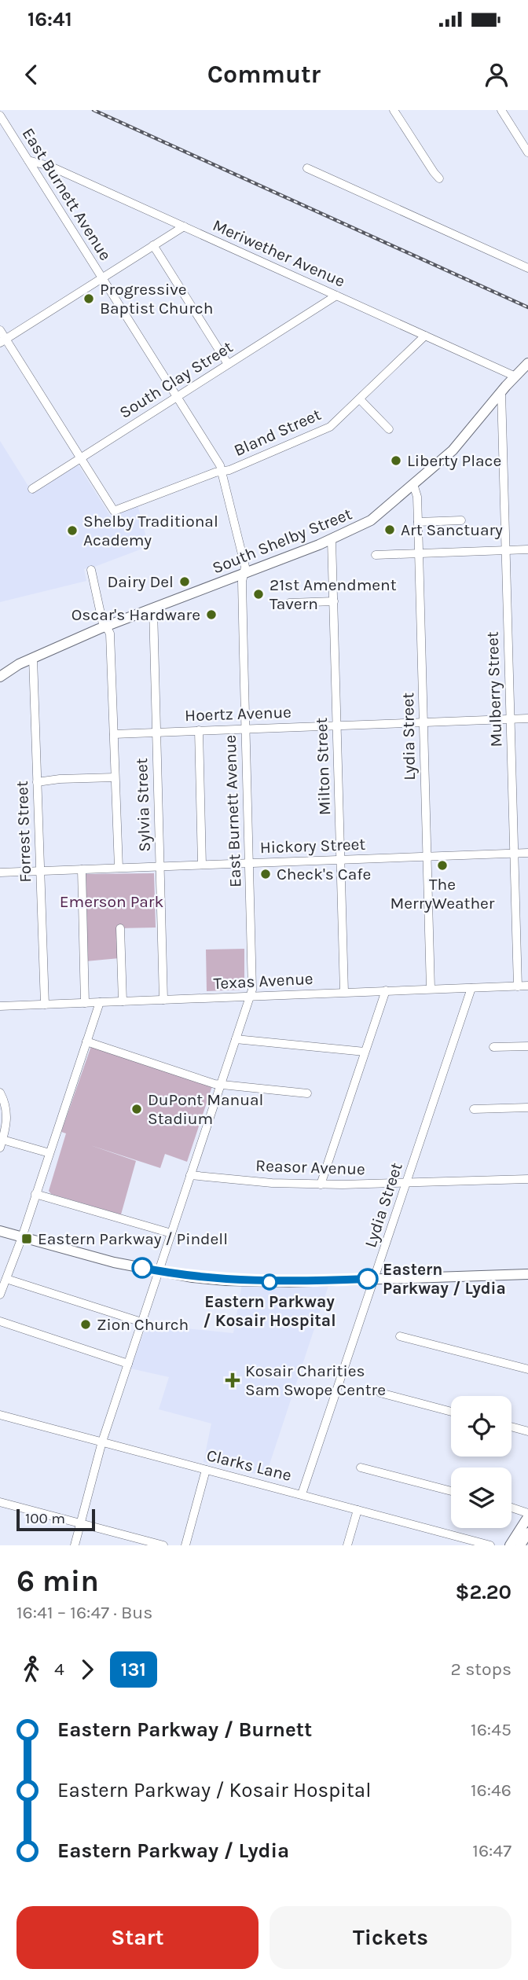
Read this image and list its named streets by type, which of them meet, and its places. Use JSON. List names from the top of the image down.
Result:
{
  "streets": {
    "main road": ["South Shelby Street"],
    "street": [
      "East Burnett Avenue",
      "Meriwether Avenue",
      "South Clay Street",
      "Bland Street",
      "Mulberry Street",
      "Hoertz Avenue",
      "Lydia Street",
      "Milton Street",
      "Sylvia Street",
      "Forrest Street",
      "Hickory Street",
      "Texas Avenue",
      "Reasor Avenue",
      "Clarks Lane"
    ]
  },
  "crossings": [
    ["East Burnett Avenue", "Meriwether Avenue"],
    ["East Burnett Avenue", "South Clay Street"],
    ["East Burnett Avenue", "Bland Street"],
    ["East Burnett Avenue", "South Shelby Street"],
    ["East Burnett Avenue", "Hoertz Avenue"],
    ["East Burnett Avenue", "Hickory Street"],
    ["East Burnett Avenue", "Texas Avenue"],
    ["East Burnett Avenue", "Reasor Avenue"],
    ["East Burnett Avenue", "Clarks Lane"],
    ["Meriwether Avenue", "South Clay Street"],
    ["Meriwether Avenue", "Bland Street"],
    ["Meriwether Avenue", "South Shelby Street"],
    ["South Clay Street", "Bland Street"],
    ["South Shelby Street", "Mulberry Street"],
    ["South Shelby Street", "Lydia Street"],
    ["South Shelby Street", "Milton Street"],
    ["South Shelby Street", "Sylvia Street"],
    ["South Shelby Street", "Forrest Street"],
    ["Mulberry Street", "Hoertz Avenue"],
    ["Mulberry Street", "Hickory Street"],
    ["Mulberry Street", "Texas Avenue"],
    ["Hoertz Avenue", "Lydia Street"],
    ["Hoertz Avenue", "Milton Street"],
    ["Hoertz Avenue", "Sylvia Street"],
    ["Lydia Street", "Hickory Street"],
    ["Lydia Street", "Texas Avenue"],
    ["Lydia Street", "Reasor Avenue"],
    ["Lydia Street", "Clarks Lane"],
    ["Milton Street", "Hickory Street"],
    ["Milton Street", "Texas Avenue"],
    ["Sylvia Street", "Hickory Street"],
    ["Sylvia Street", "Texas Avenue"],
    ["Forrest Street", "Hickory Street"],
    ["Forrest Street", "Texas Avenue"]
  ],
  "parks": ["Emerson Park"],
  "places": {
    "other": [
      "Progressive Baptist Church",
      "Liberty Place",
      "Art Sanctuary",
      "Shelby Traditional Academy",
      "Dairy Del",
      "21st Amendment Tavern",
      "Oscar's Hardware",
      "The MerryWeather",
      "Check's Cafe",
      "DuPont Manual Stadium",
      "Eastern Parkway / Lydia",
      "Eastern Parkway / Kosair Hospital",
      "Zion Church"
    ],
    "transit": ["Eastern Parkway / Pindell"],
    "health": ["Kosair Charities Sam Swope Centre"]
  },
  "lines": ["bus line 131"],
  "scale_bar": "100 m",
  "page": {
    "status": "16:41",
    "header": "Commutr",
    "scale": "100 m",
    "heading": ["6 min", "16:41 – 16:47 · Bus", "$2.20"],
    "legs": ["4", "131", "2 stops"],
    "list": [
      {
        "name": "Eastern Parkway / Burnett",
        "value": "16:45"
      },
      {
        "name": "Eastern Parkway / Kosair Hospital",
        "value": "16:46"
      },
      {
        "name": "Eastern Parkway / Lydia",
        "value": "16:47"
      }
    ],
    "buttons": ["Start", "Tickets"]
  }
}
